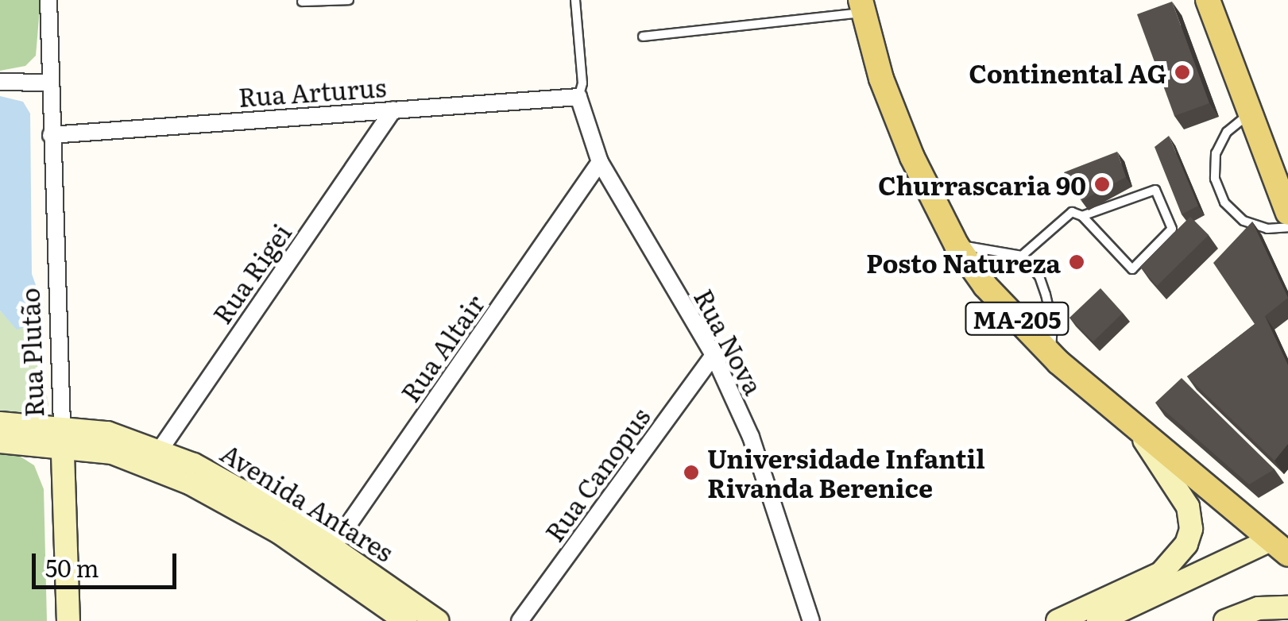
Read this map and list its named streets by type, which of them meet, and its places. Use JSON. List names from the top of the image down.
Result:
{
  "streets": {
    "main road": ["MA-205", "Rua Plutão", "Avenida Antares"],
    "street": [
      "Rua Arturus",
      "Rua Rigei",
      "Rua Nova",
      "Rua Altair",
      "Rua Canopus"
    ]
  },
  "crossings": [
    ["Rua Arturus", "Rua Rigei"],
    ["Rua Arturus", "Rua Nova"],
    ["Rua Arturus", "Rua Plutão"],
    ["Rua Rigei", "Avenida Antares"],
    ["Rua Nova", "Rua Altair"],
    ["Rua Nova", "Rua Canopus"],
    ["Rua Altair", "Avenida Antares"],
    ["Rua Plutão", "Avenida Antares"]
  ],
  "places": [
    "Continental AG",
    "Churrascaria 90",
    "Posto Natureza",
    "Universidade Infantil Rivanda Berenice"
  ],
  "scale_bar": "50 m"
}
